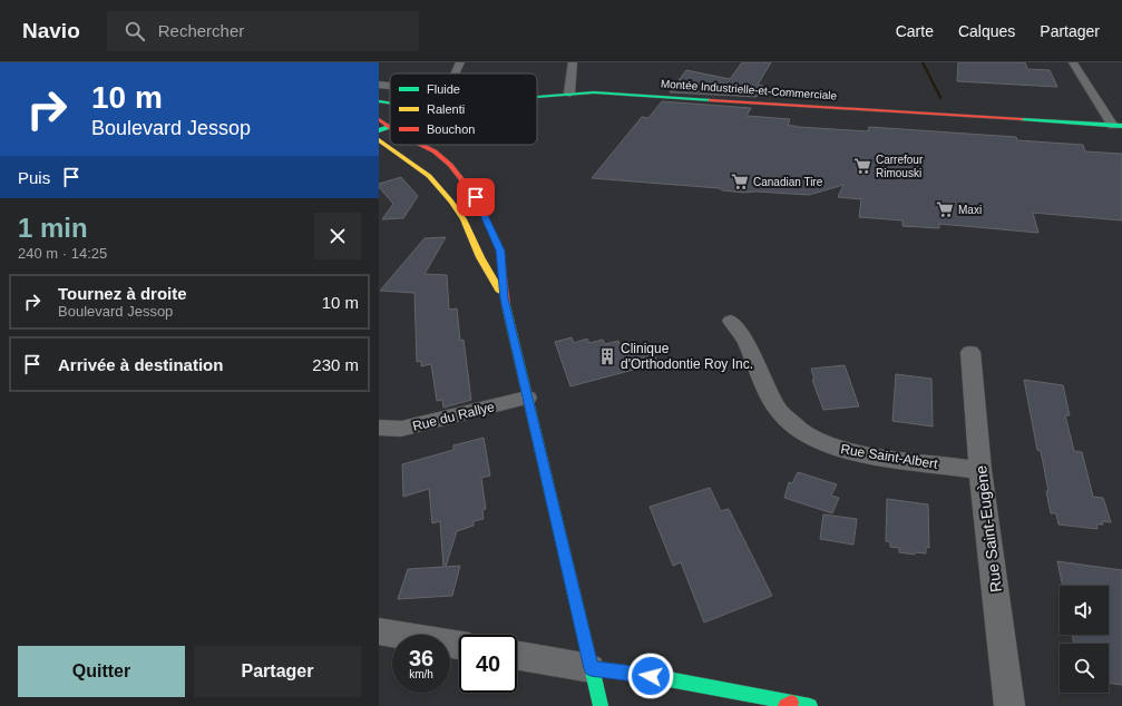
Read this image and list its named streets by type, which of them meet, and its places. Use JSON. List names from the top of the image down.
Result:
{
  "streets": {
    "main road": ["Montée Industrielle-et-Commerciale"],
    "street": ["Rue du Rallye", "Rue Saint-Albert", "Rue Saint-Eugène"]
  },
  "crossings": [
    ["Rue Saint-Albert", "Rue Saint-Eugène"]
  ],
  "places": {
    "supermarket": ["Carrefour Rimouski", "Canadian Tire", "Maxi"],
    "building": ["Clinique d'Orthodontie Roy Inc."]
  },
  "legend": ["Fluide", "Ralenti", "Bouchon"],
  "page": {
    "header": "Navio",
    "search": "Rechercher",
    "nav": ["Carte", "Calques", "Partager"],
    "turn": ["10 m", "Boulevard Jessop"],
    "then": "Puis",
    "heading": ["1 min", "240 m · 14:25"],
    "list": [
      {
        "name": "Tournez à droite",
        "note": "Boulevard Jessop",
        "value": "10 m"
      },
      {
        "name": "Arrivée à destination",
        "value": "230 m"
      }
    ],
    "speed": "36 km/h",
    "limit": "40",
    "buttons": ["Quitter", "Partager"]
  }
}
